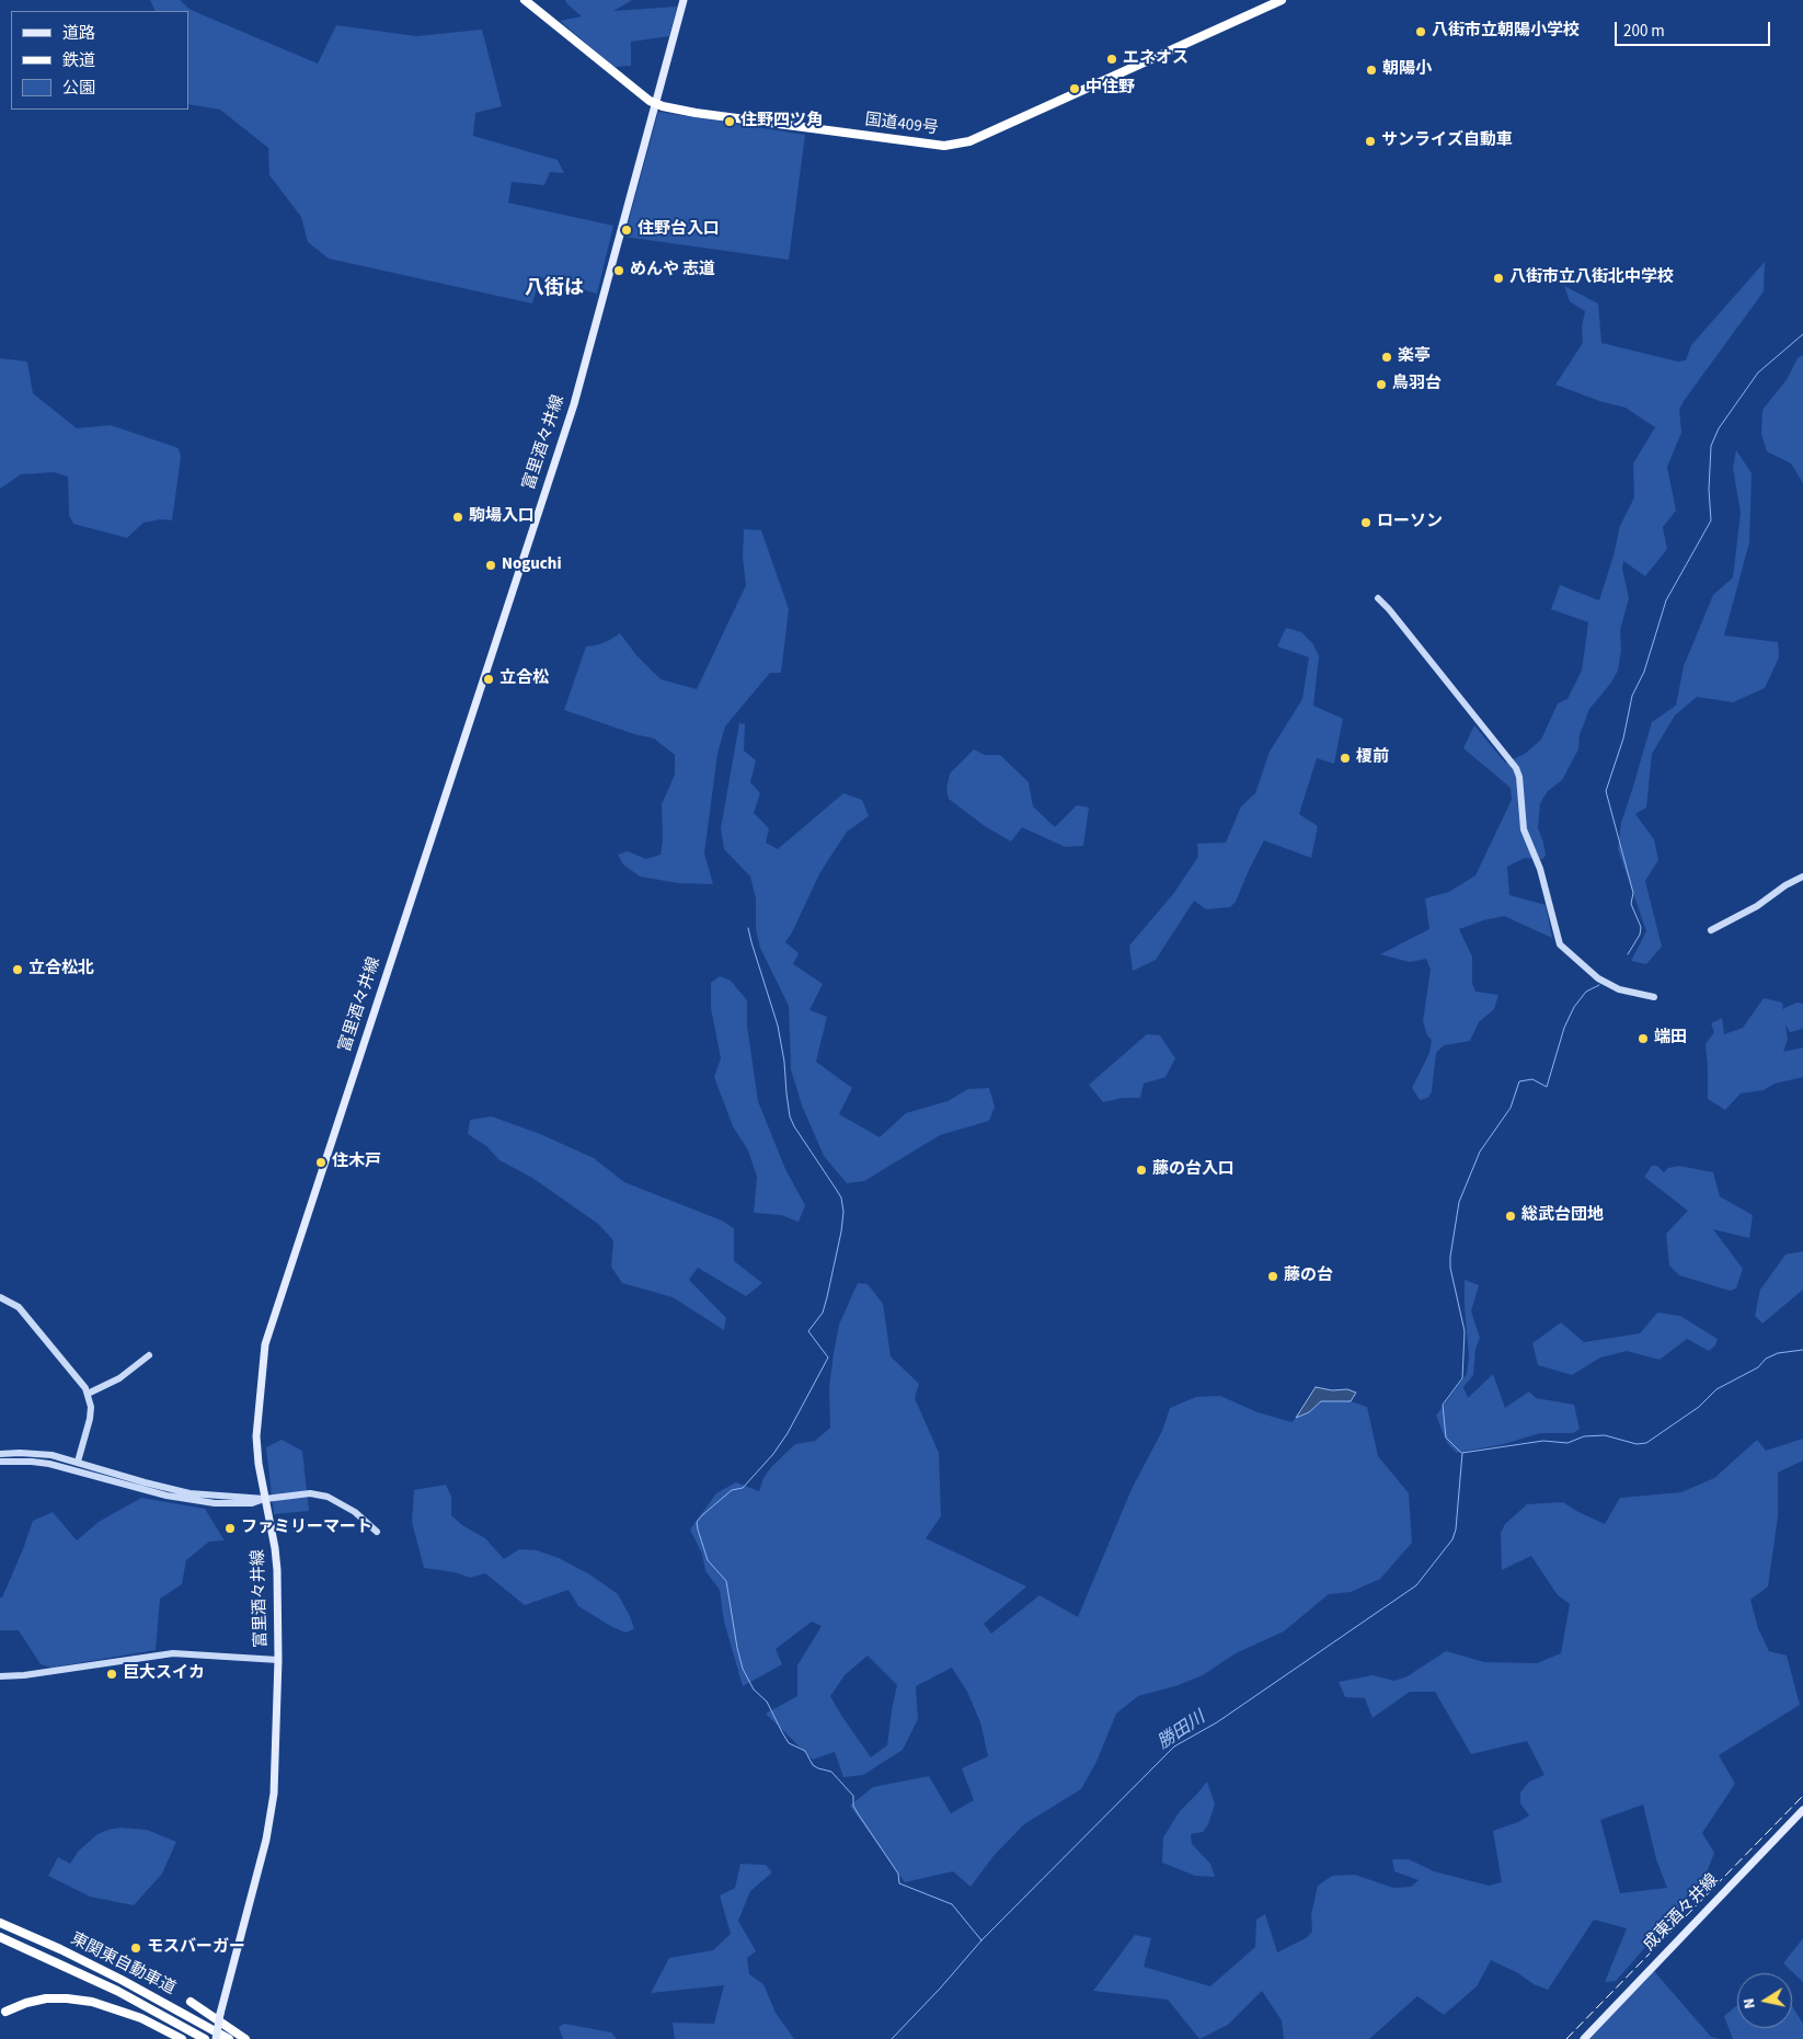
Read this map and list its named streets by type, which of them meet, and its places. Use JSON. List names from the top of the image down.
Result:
{
  "streets": {
    "highway": ["国道409号", "東関東自動車道"],
    "main road": ["富里酒々井線", "成東酒々井線"]
  },
  "crossings": [
    ["国道409号", "富里酒々井線"]
  ],
  "districts": ["八街は"],
  "water": ["勝田川"],
  "places": [
    "八街市立朝陽小学校",
    "エネオス",
    "朝陽小",
    "中住野",
    "住野四ツ角",
    "サンライズ自動車",
    "住野台入口",
    "めんや 志道",
    "八街市立八街北中学校",
    "楽亭",
    "鳥羽台",
    "駒場入口",
    "ローソン",
    "Noguchi",
    "立合松",
    "榎前",
    "立合松北",
    "端田",
    "住木戸",
    "藤の台入口",
    "総武台団地",
    "藤の台",
    "ファミリーマート",
    "巨大スイカ",
    "モスバーガー"
  ],
  "legend": ["道路", "鉄道", "公園"],
  "scale_bar": "200 m",
  "north": "left"
}
